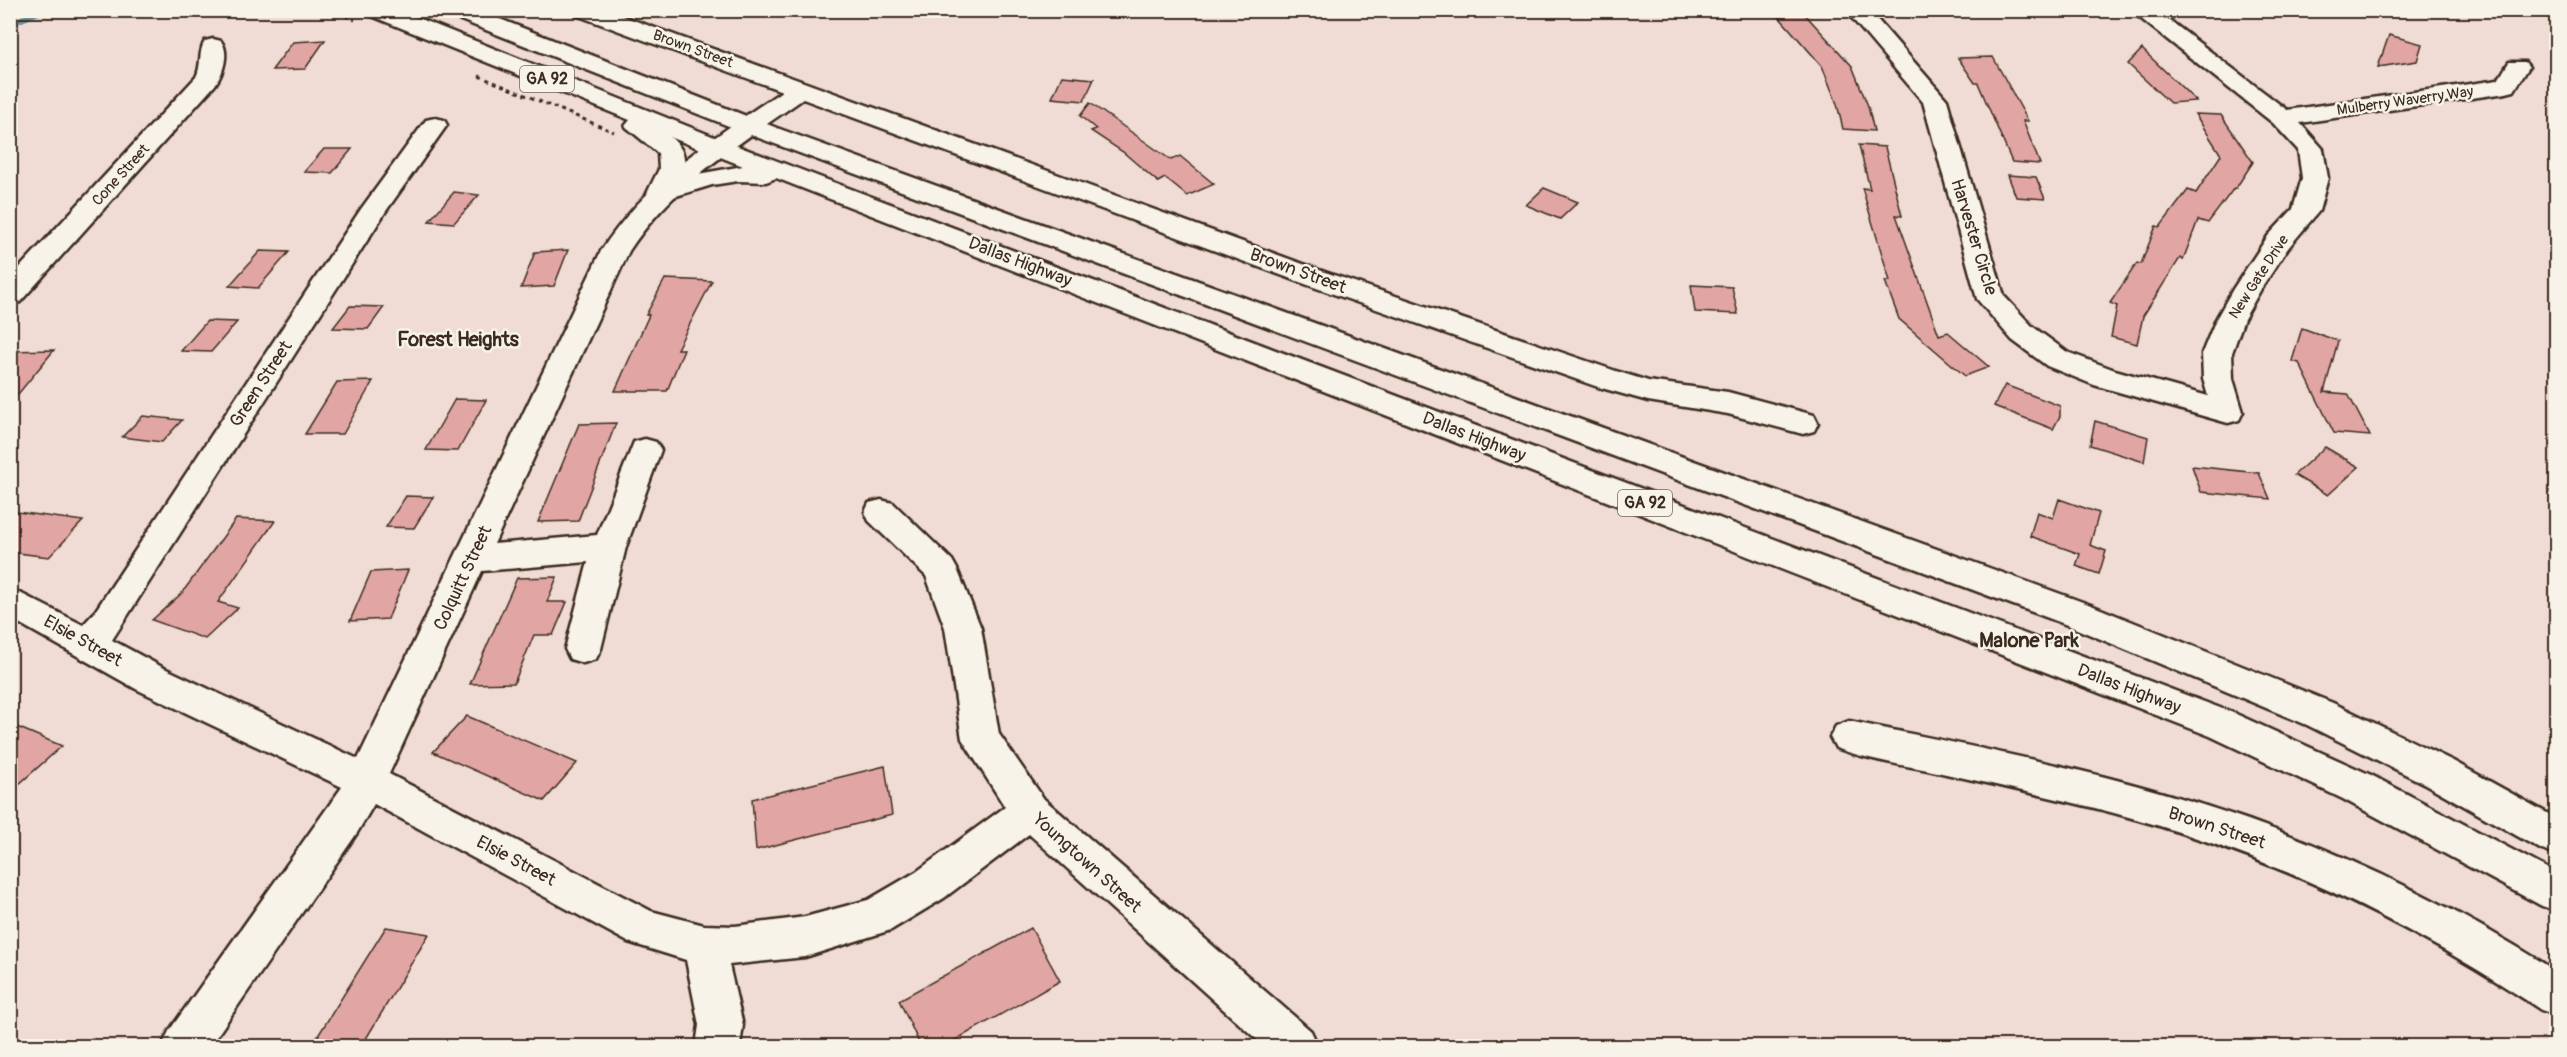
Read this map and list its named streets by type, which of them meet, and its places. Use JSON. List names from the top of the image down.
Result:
{
  "streets": {
    "street": [
      "Brown Street",
      "GA 92",
      "Mulberry Waverry Way",
      "Cone Street",
      "Harvester Circle",
      "Dallas Highway",
      "New Gate Drive",
      "Green Street",
      "Colquitt Street",
      "Elsie Street",
      "Youngtown Street"
    ]
  },
  "crossings": [
    ["Mulberry Waverry Way", "New Gate Drive"],
    ["Harvester Circle", "New Gate Drive"],
    ["Dallas Highway", "Colquitt Street"],
    ["Green Street", "Elsie Street"],
    ["Colquitt Street", "Elsie Street"],
    ["Elsie Street", "Youngtown Street"]
  ],
  "districts": ["Forest Heights", "Malone Park"]
}
